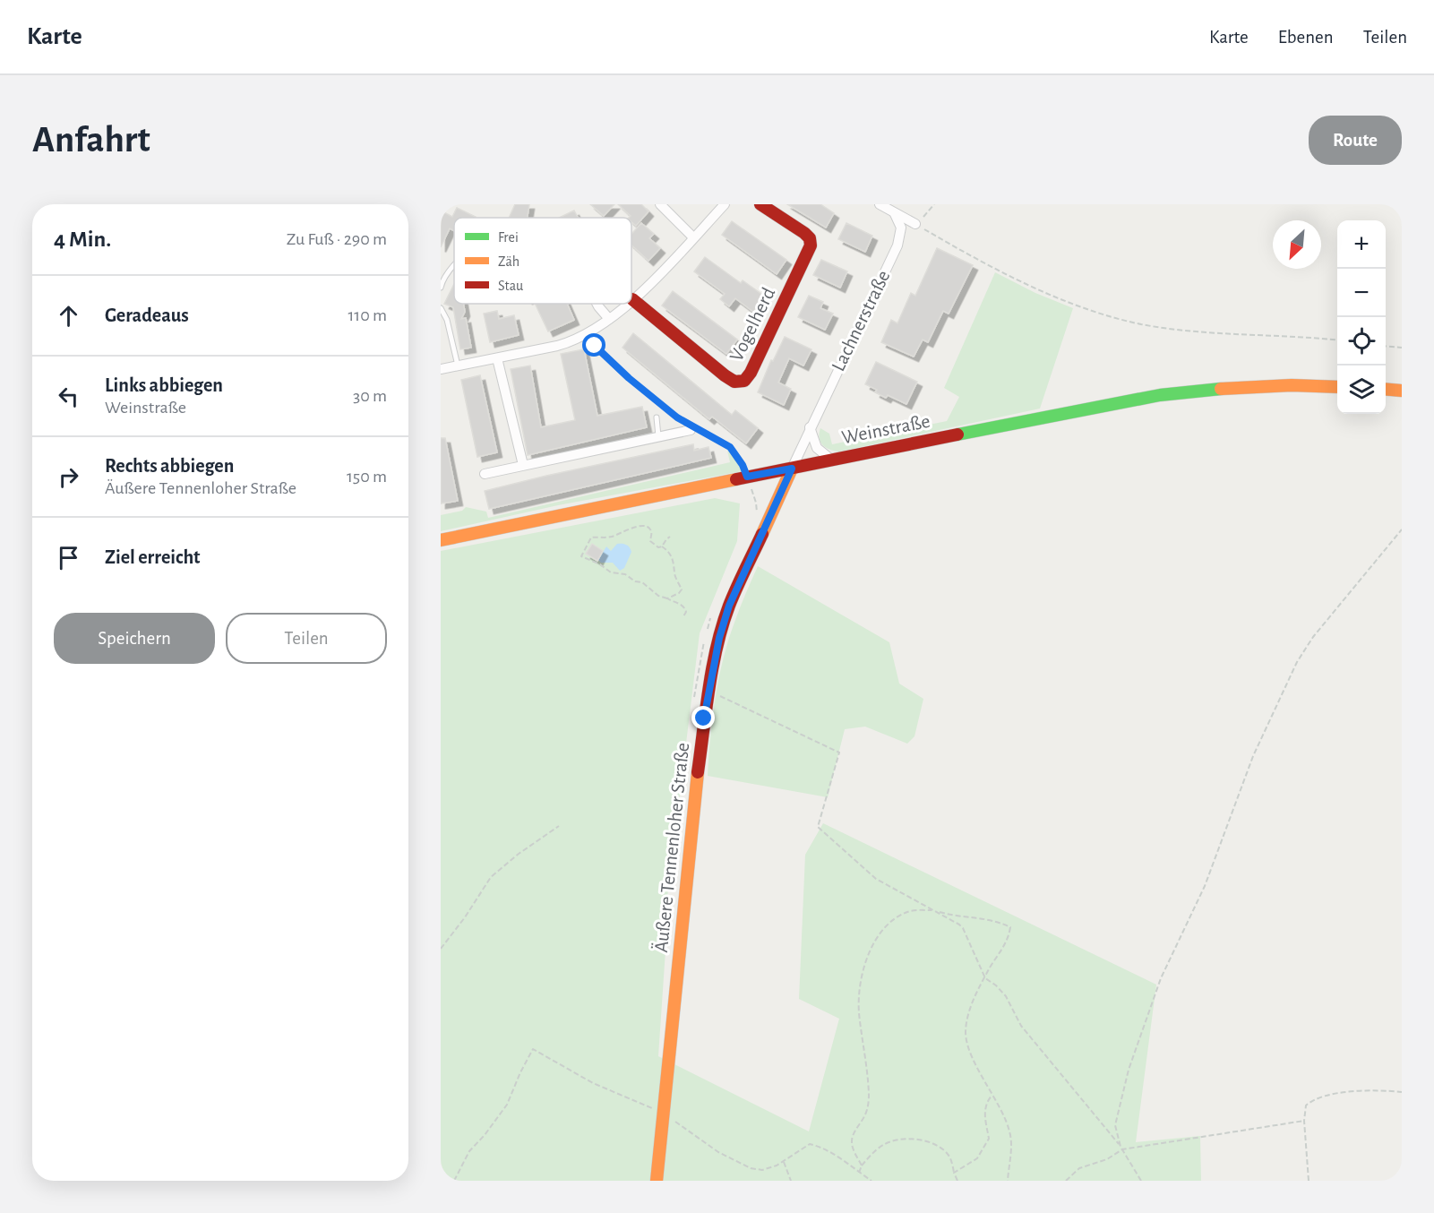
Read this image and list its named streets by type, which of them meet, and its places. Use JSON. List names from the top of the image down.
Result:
{
  "streets": {
    "street": [
      "Lachnerstraße",
      "Vogelherd",
      "Weinstraße",
      "Äußere Tennenloher Straße"
    ]
  },
  "crossings": [
    ["Lachnerstraße", "Weinstraße"],
    ["Lachnerstraße", "Äußere Tennenloher Straße"],
    ["Weinstraße", "Äußere Tennenloher Straße"]
  ],
  "legend": ["Frei", "Zäh", "Stau"],
  "north": "bottom left",
  "page": {
    "header": "Karte",
    "nav": ["Karte", "Ebenen", "Teilen"],
    "buttons": [
      "Route",
      ["Speichern", "Teilen"]
    ],
    "title": "Anfahrt",
    "heading": ["4 Min.", "Zu Fuß · 290 m"],
    "map_buttons": ["+", "−"],
    "list": [
      ["Geradeaus", "110 m"],
      ["Links abbiegen", "Weinstraße", "30 m"],
      ["Rechts abbiegen", "Äußere Tennenloher Straße", "150 m"],
      "Ziel erreicht"
    ]
  }
}
